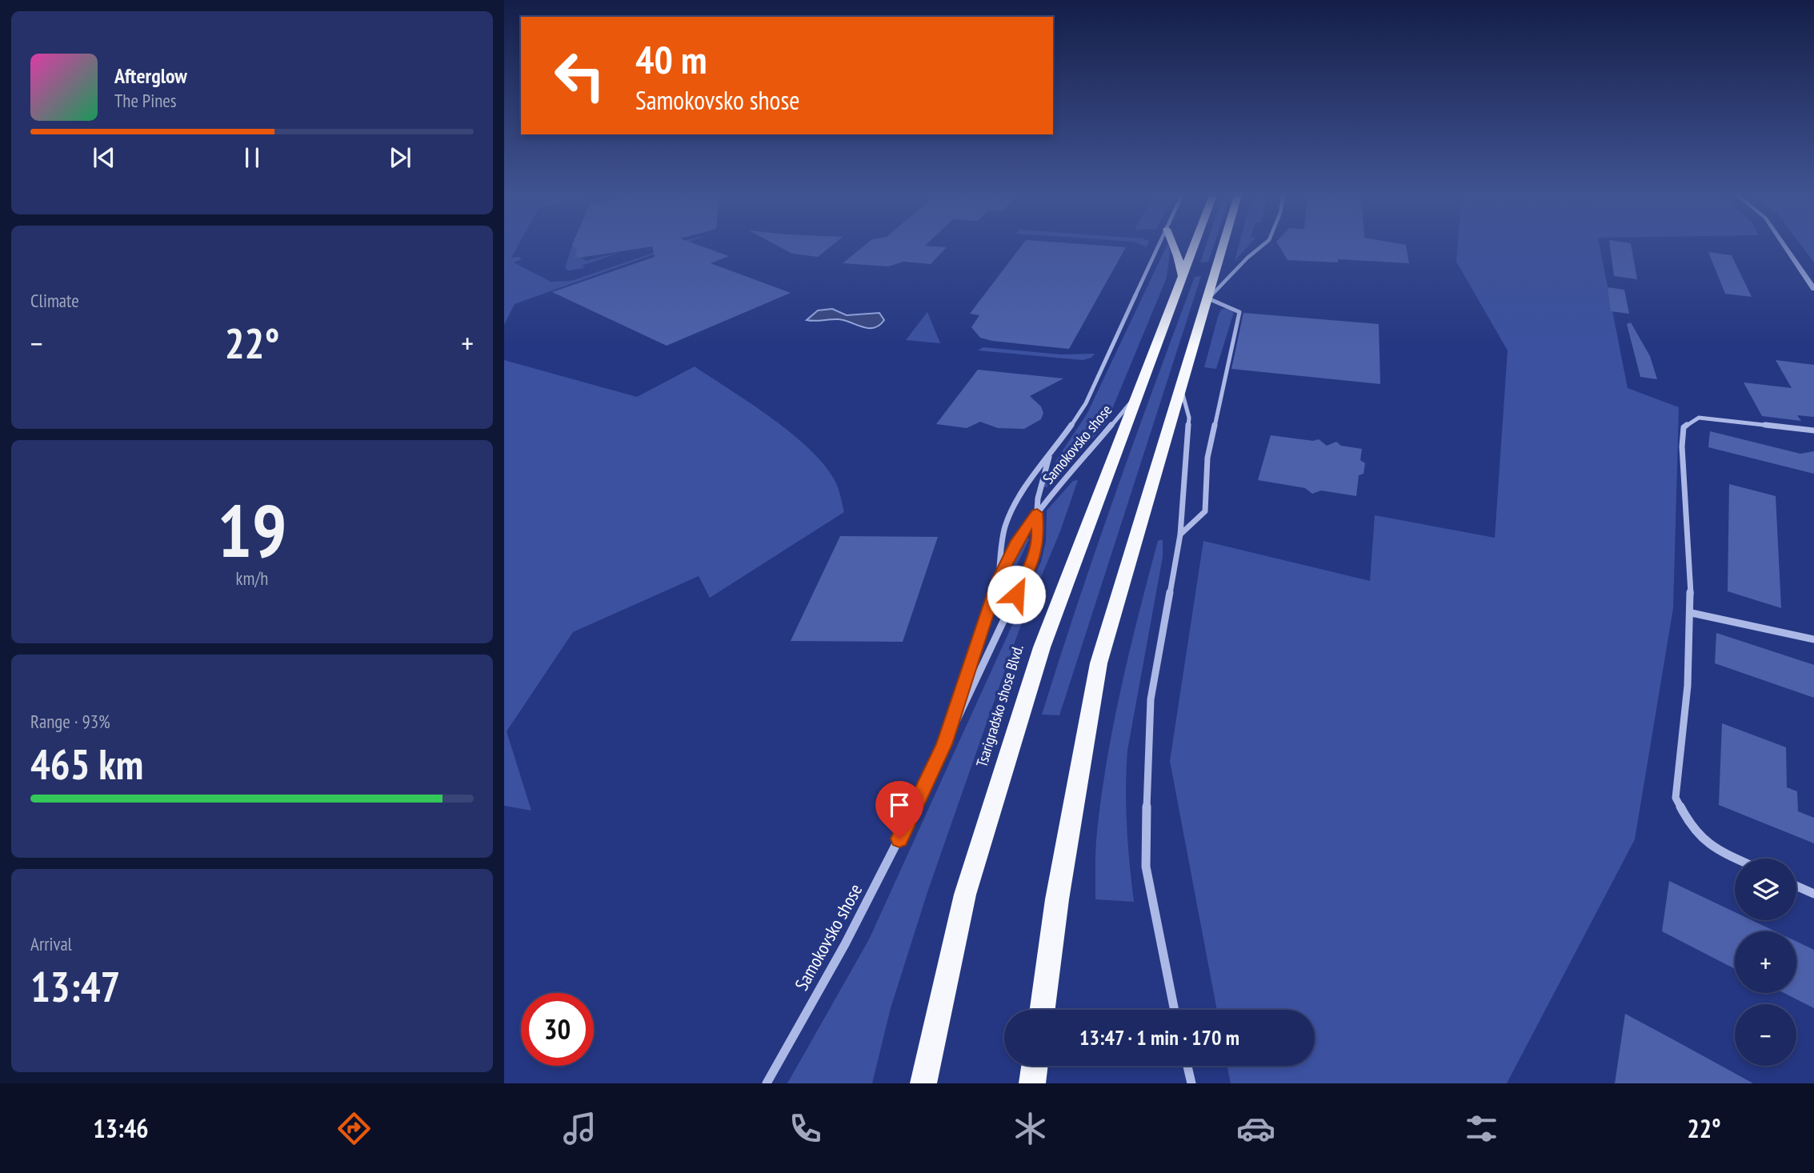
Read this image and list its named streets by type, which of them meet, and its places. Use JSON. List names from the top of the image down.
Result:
{
  "streets": {
    "highway": ["Tsarigradsko shose Blvd."],
    "street": ["Samokovsko shose"]
  },
  "crossings": [
    ["Samokovsko shose", "Tsarigradsko shose Blvd."]
  ],
  "page": {
    "turn": ["40 m", "Samokovsko shose"],
    "song": ["Afterglow", "The Pines"],
    "tile": [
      "Climate",
      ["19", "km/h"],
      ["Range · 93%", "465 km"],
      ["Arrival", "13:47"]
    ],
    "heat": ["−", "22°", "+"],
    "map_buttons": ["+", "−"],
    "limit": "30",
    "trip": "13:47 · 1 min · 170 m",
    "tabs": ["13:46", "22°"]
  }
}
